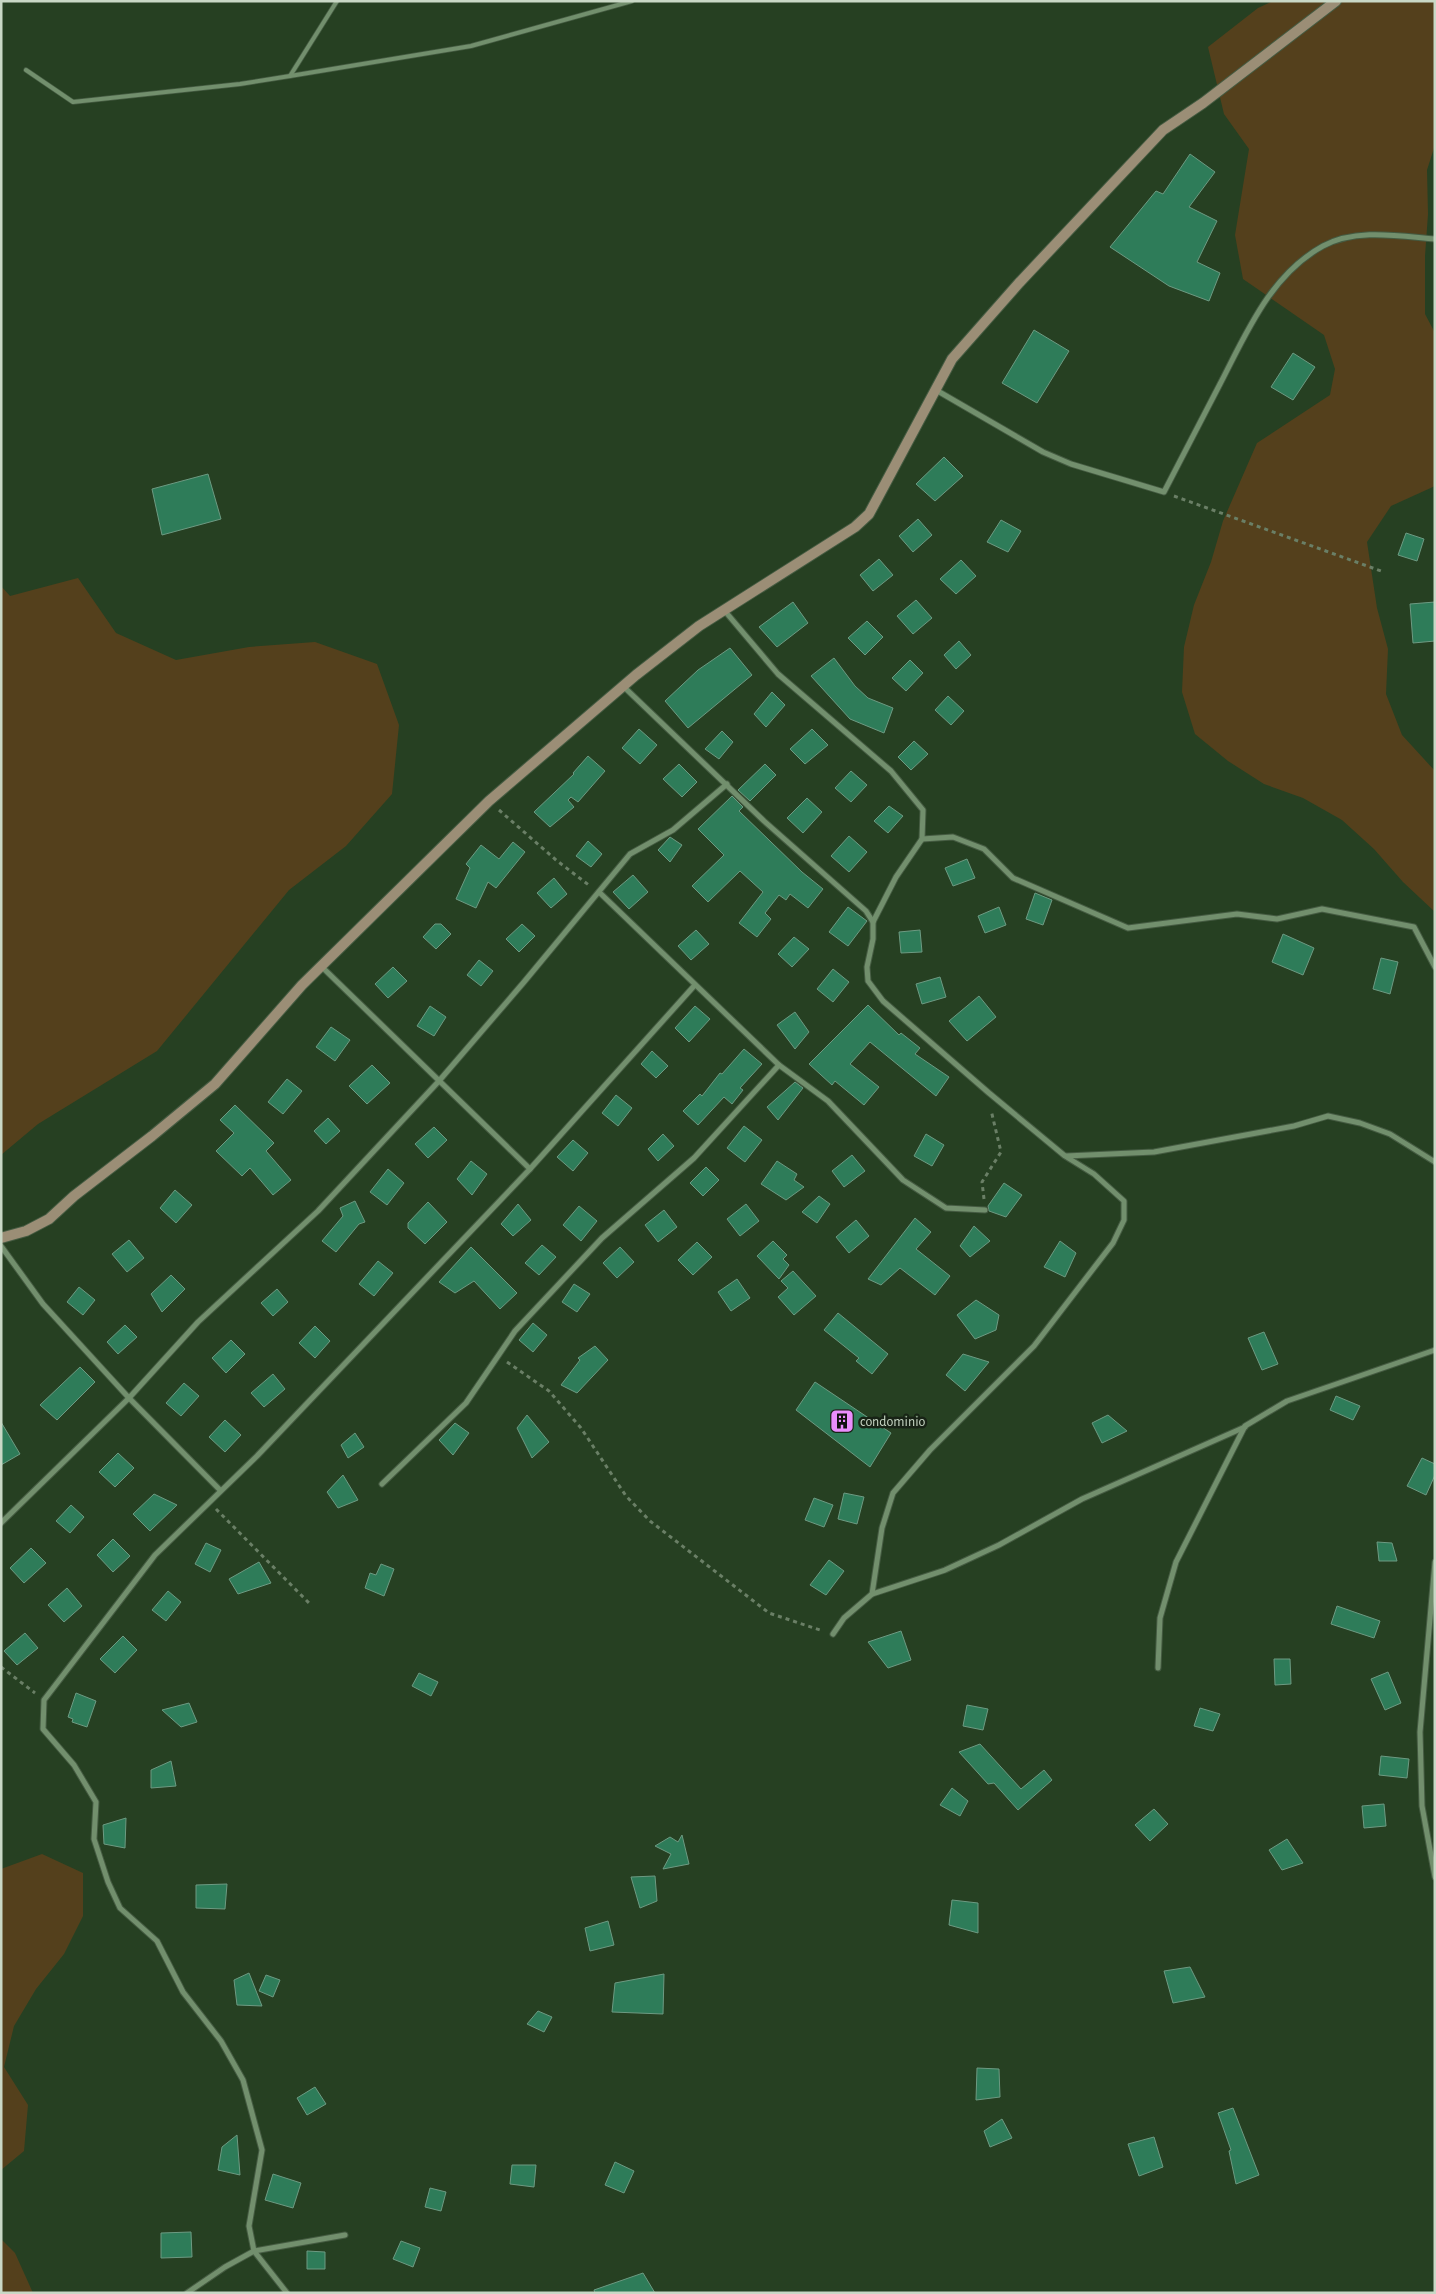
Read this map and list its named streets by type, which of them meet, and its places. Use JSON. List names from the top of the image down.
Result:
{
  "places": {
    "building": ["condominio"]
  }
}
